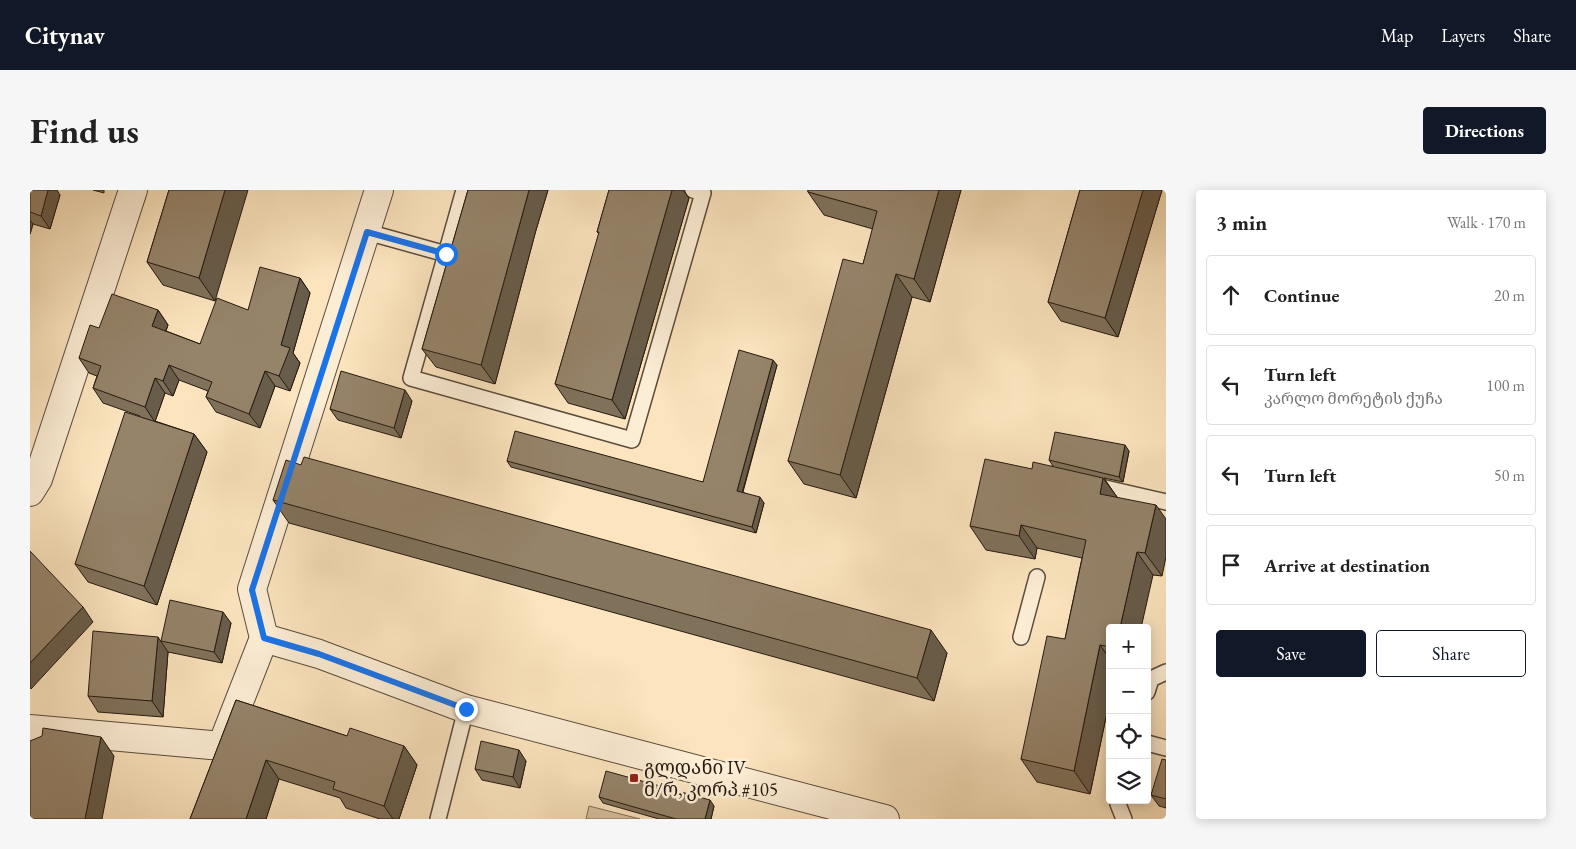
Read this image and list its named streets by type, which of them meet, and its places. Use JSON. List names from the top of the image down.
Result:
{
  "places": {
    "transit": ["გლდანი IV მ/რ, კორპ #105"]
  },
  "page": {
    "header": "Citynav",
    "nav": ["Map", "Layers", "Share"],
    "buttons": [
      "Directions",
      ["Save", "Share"]
    ],
    "title": "Find us",
    "heading": ["3 min", "Walk · 170 m"],
    "list": [
      ["Continue", "20 m"],
      ["Turn left", "კარლო მორეტის ქუჩა", "100 m"],
      ["Turn left", "50 m"],
      "Arrive at destination"
    ],
    "map_buttons": ["+", "−"]
  }
}
